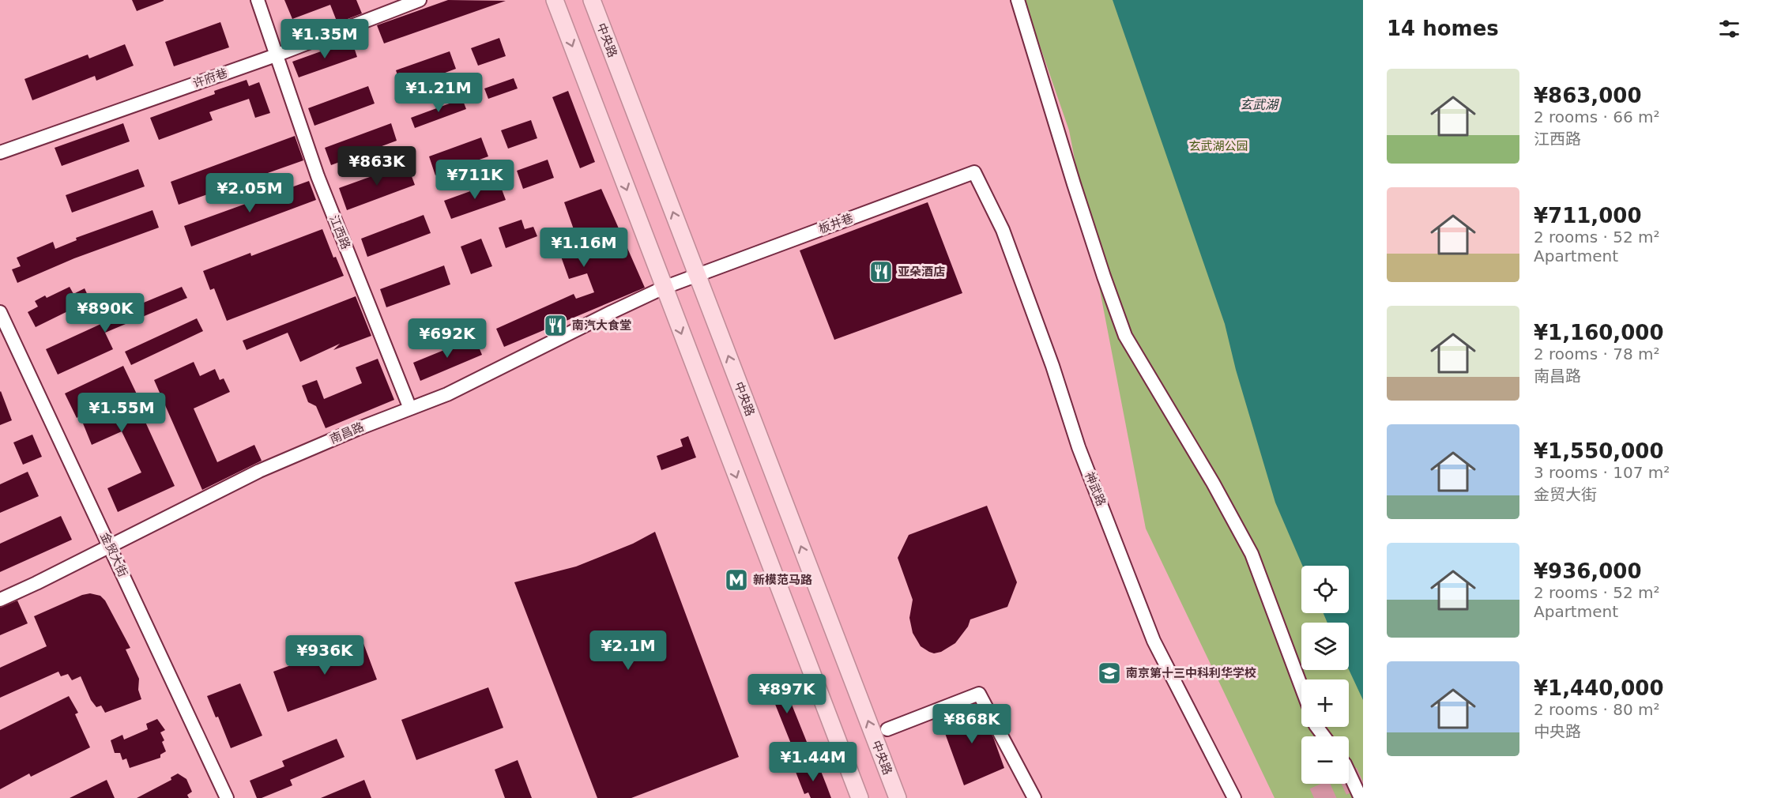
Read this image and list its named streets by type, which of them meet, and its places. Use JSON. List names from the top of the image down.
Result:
{
  "streets": {
    "main road": ["中央路"],
    "street": [
      "许府巷",
      "板井巷",
      "江西路",
      "南昌路",
      "神武路",
      "金贸大街"
    ]
  },
  "crossings": [
    ["中央路", "板井巷"],
    ["中央路", "南昌路"],
    ["许府巷", "江西路"],
    ["板井巷", "南昌路"],
    ["板井巷", "神武路"],
    ["江西路", "南昌路"],
    ["南昌路", "金贸大街"]
  ],
  "water": ["玄武湖"],
  "parks": ["玄武湖公园"],
  "places": {
    "restaurant": ["亚朵酒店", "南汽大食堂"],
    "metro station": ["新模范马路"],
    "school or university": ["南京第十三中科利华学校"]
  },
  "page": {
    "heading": "14 homes",
    "price": [
      "¥1.35M",
      "¥1.21M",
      "¥863K",
      "¥711K",
      "¥2.05M",
      "¥1.16M",
      "¥890K",
      "¥692K",
      "¥1.55M",
      "¥2.1M",
      "¥936K",
      "¥897K",
      "¥868K",
      "¥1.44M"
    ],
    "list": [
      {
        "name": "¥863,000",
        "note": "2 rooms · 66 m² · 江西路"
      },
      {
        "name": "¥711,000",
        "note": "2 rooms · 52 m² · Apartment"
      },
      {
        "name": "¥1,160,000",
        "note": "2 rooms · 78 m² · 南昌路"
      },
      {
        "name": "¥1,550,000",
        "note": "3 rooms · 107 m² · 金贸大街"
      },
      {
        "name": "¥936,000",
        "note": "2 rooms · 52 m² · Apartment"
      },
      {
        "name": "¥1,440,000",
        "note": "2 rooms · 80 m² · 中央路"
      }
    ],
    "map_buttons": ["+", "−"]
  }
}
